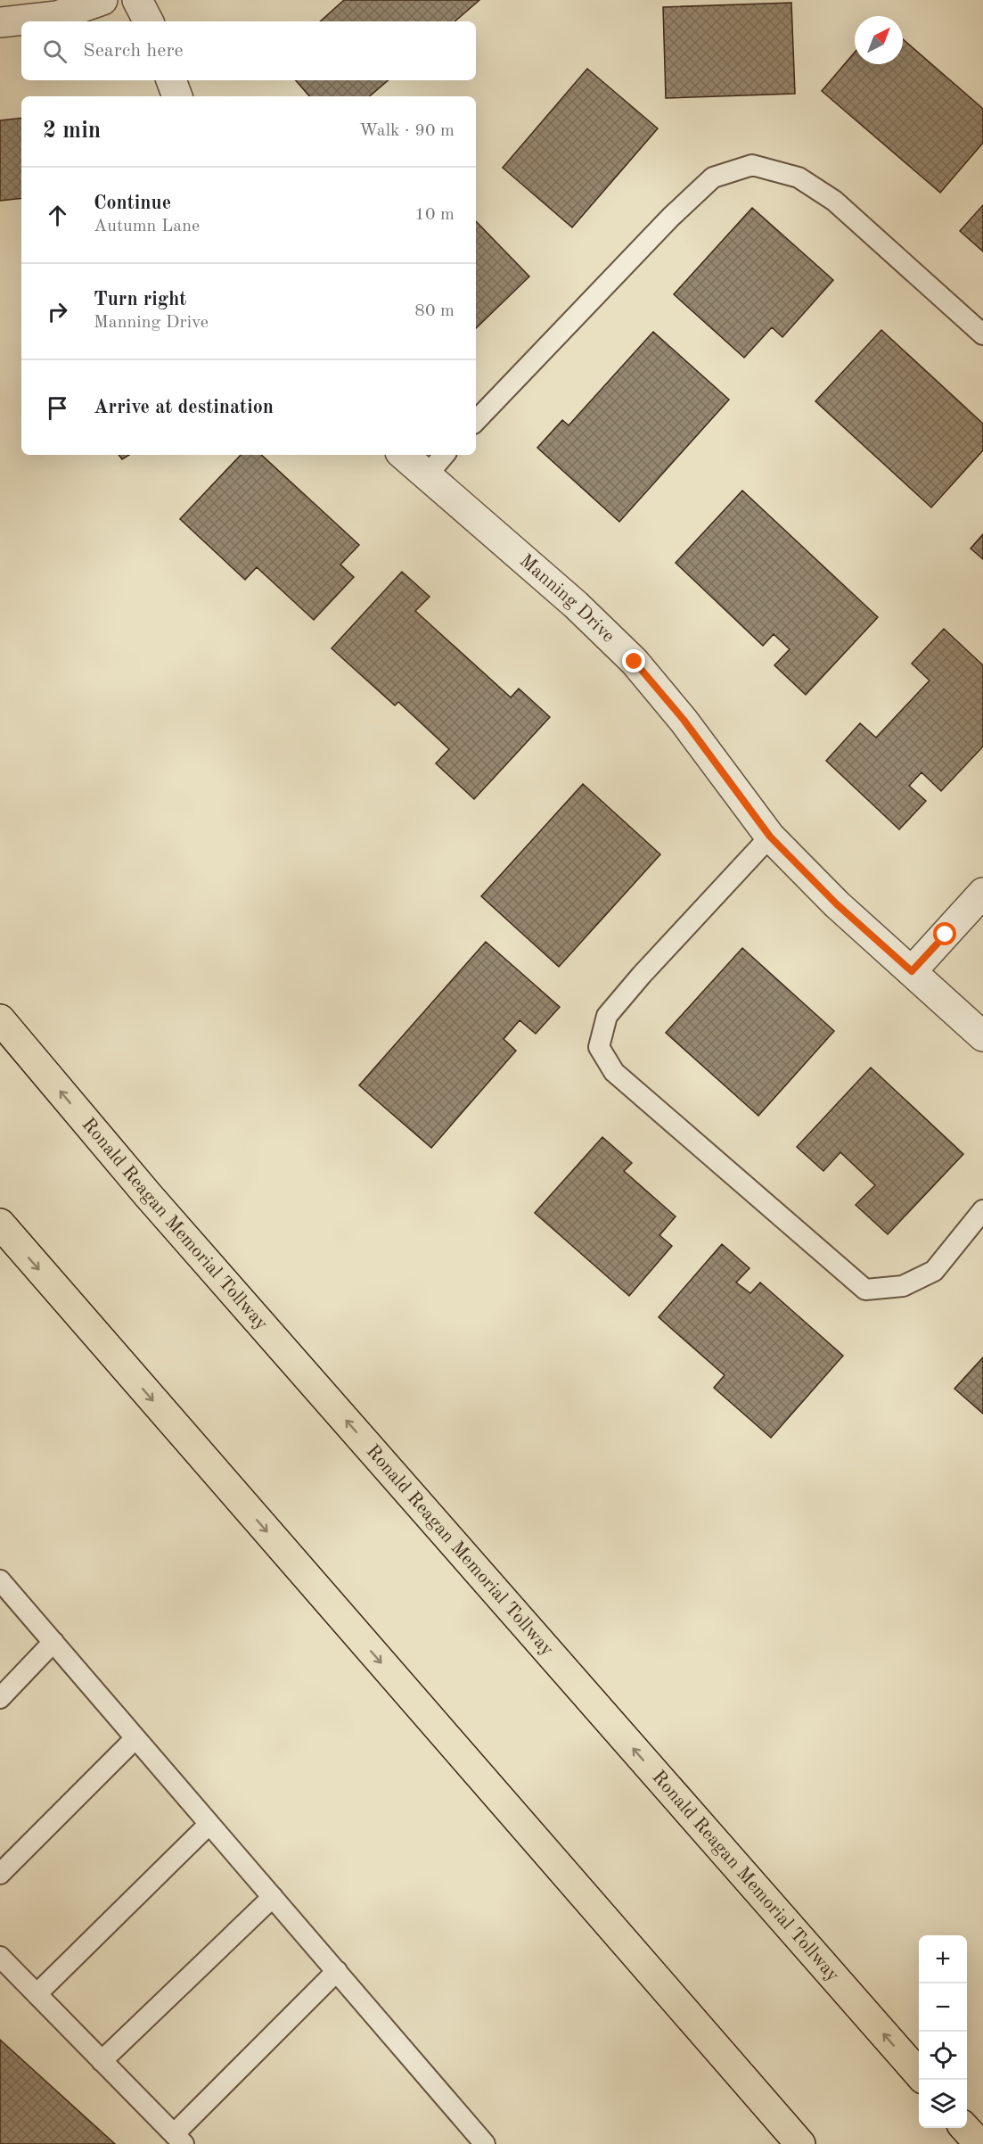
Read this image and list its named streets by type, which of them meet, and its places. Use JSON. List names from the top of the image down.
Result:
{
  "streets": {
    "highway": ["Ronald Reagan Memorial Tollway"],
    "street": ["Manning Drive"]
  },
  "north": "top right",
  "page": {
    "search": "Search here",
    "heading": ["2 min", "Walk · 90 m"],
    "list": [
      ["Continue", "Autumn Lane", "10 m"],
      ["Turn right", "Manning Drive", "80 m"],
      "Arrive at destination"
    ],
    "map_buttons": ["+", "−"]
  }
}
